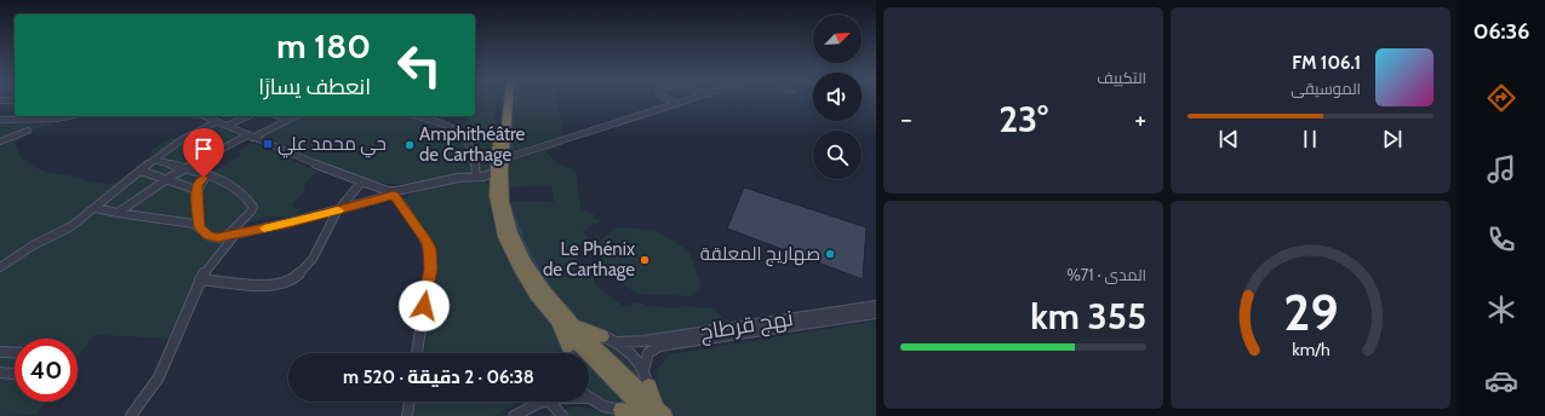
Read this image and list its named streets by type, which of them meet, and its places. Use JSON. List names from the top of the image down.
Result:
{
  "streets": {
    "street": ["نهج قرطاج"]
  },
  "places": {
    "transit": ["حي محمد علي"],
    "other": ["Amphithéâtre de Carthage", "صهاريج المعلقة", "Le Phénix de Carthage"]
  },
  "north": "top right",
  "page": {
    "tabs": "06:36",
    "tile": [
      "التكييف",
      ["المدى · 71%", "355 km"]
    ],
    "turn": ["180 m", "انعطف يسارًا"],
    "song": ["106.1 FM", "الموسيقى"],
    "heat": ["−", "23°", "+"],
    "limit": "40",
    "trip": "06:38 · 2 دقيقة · 520 m",
    "gauge": ["29", "km/h"]
  }
}
